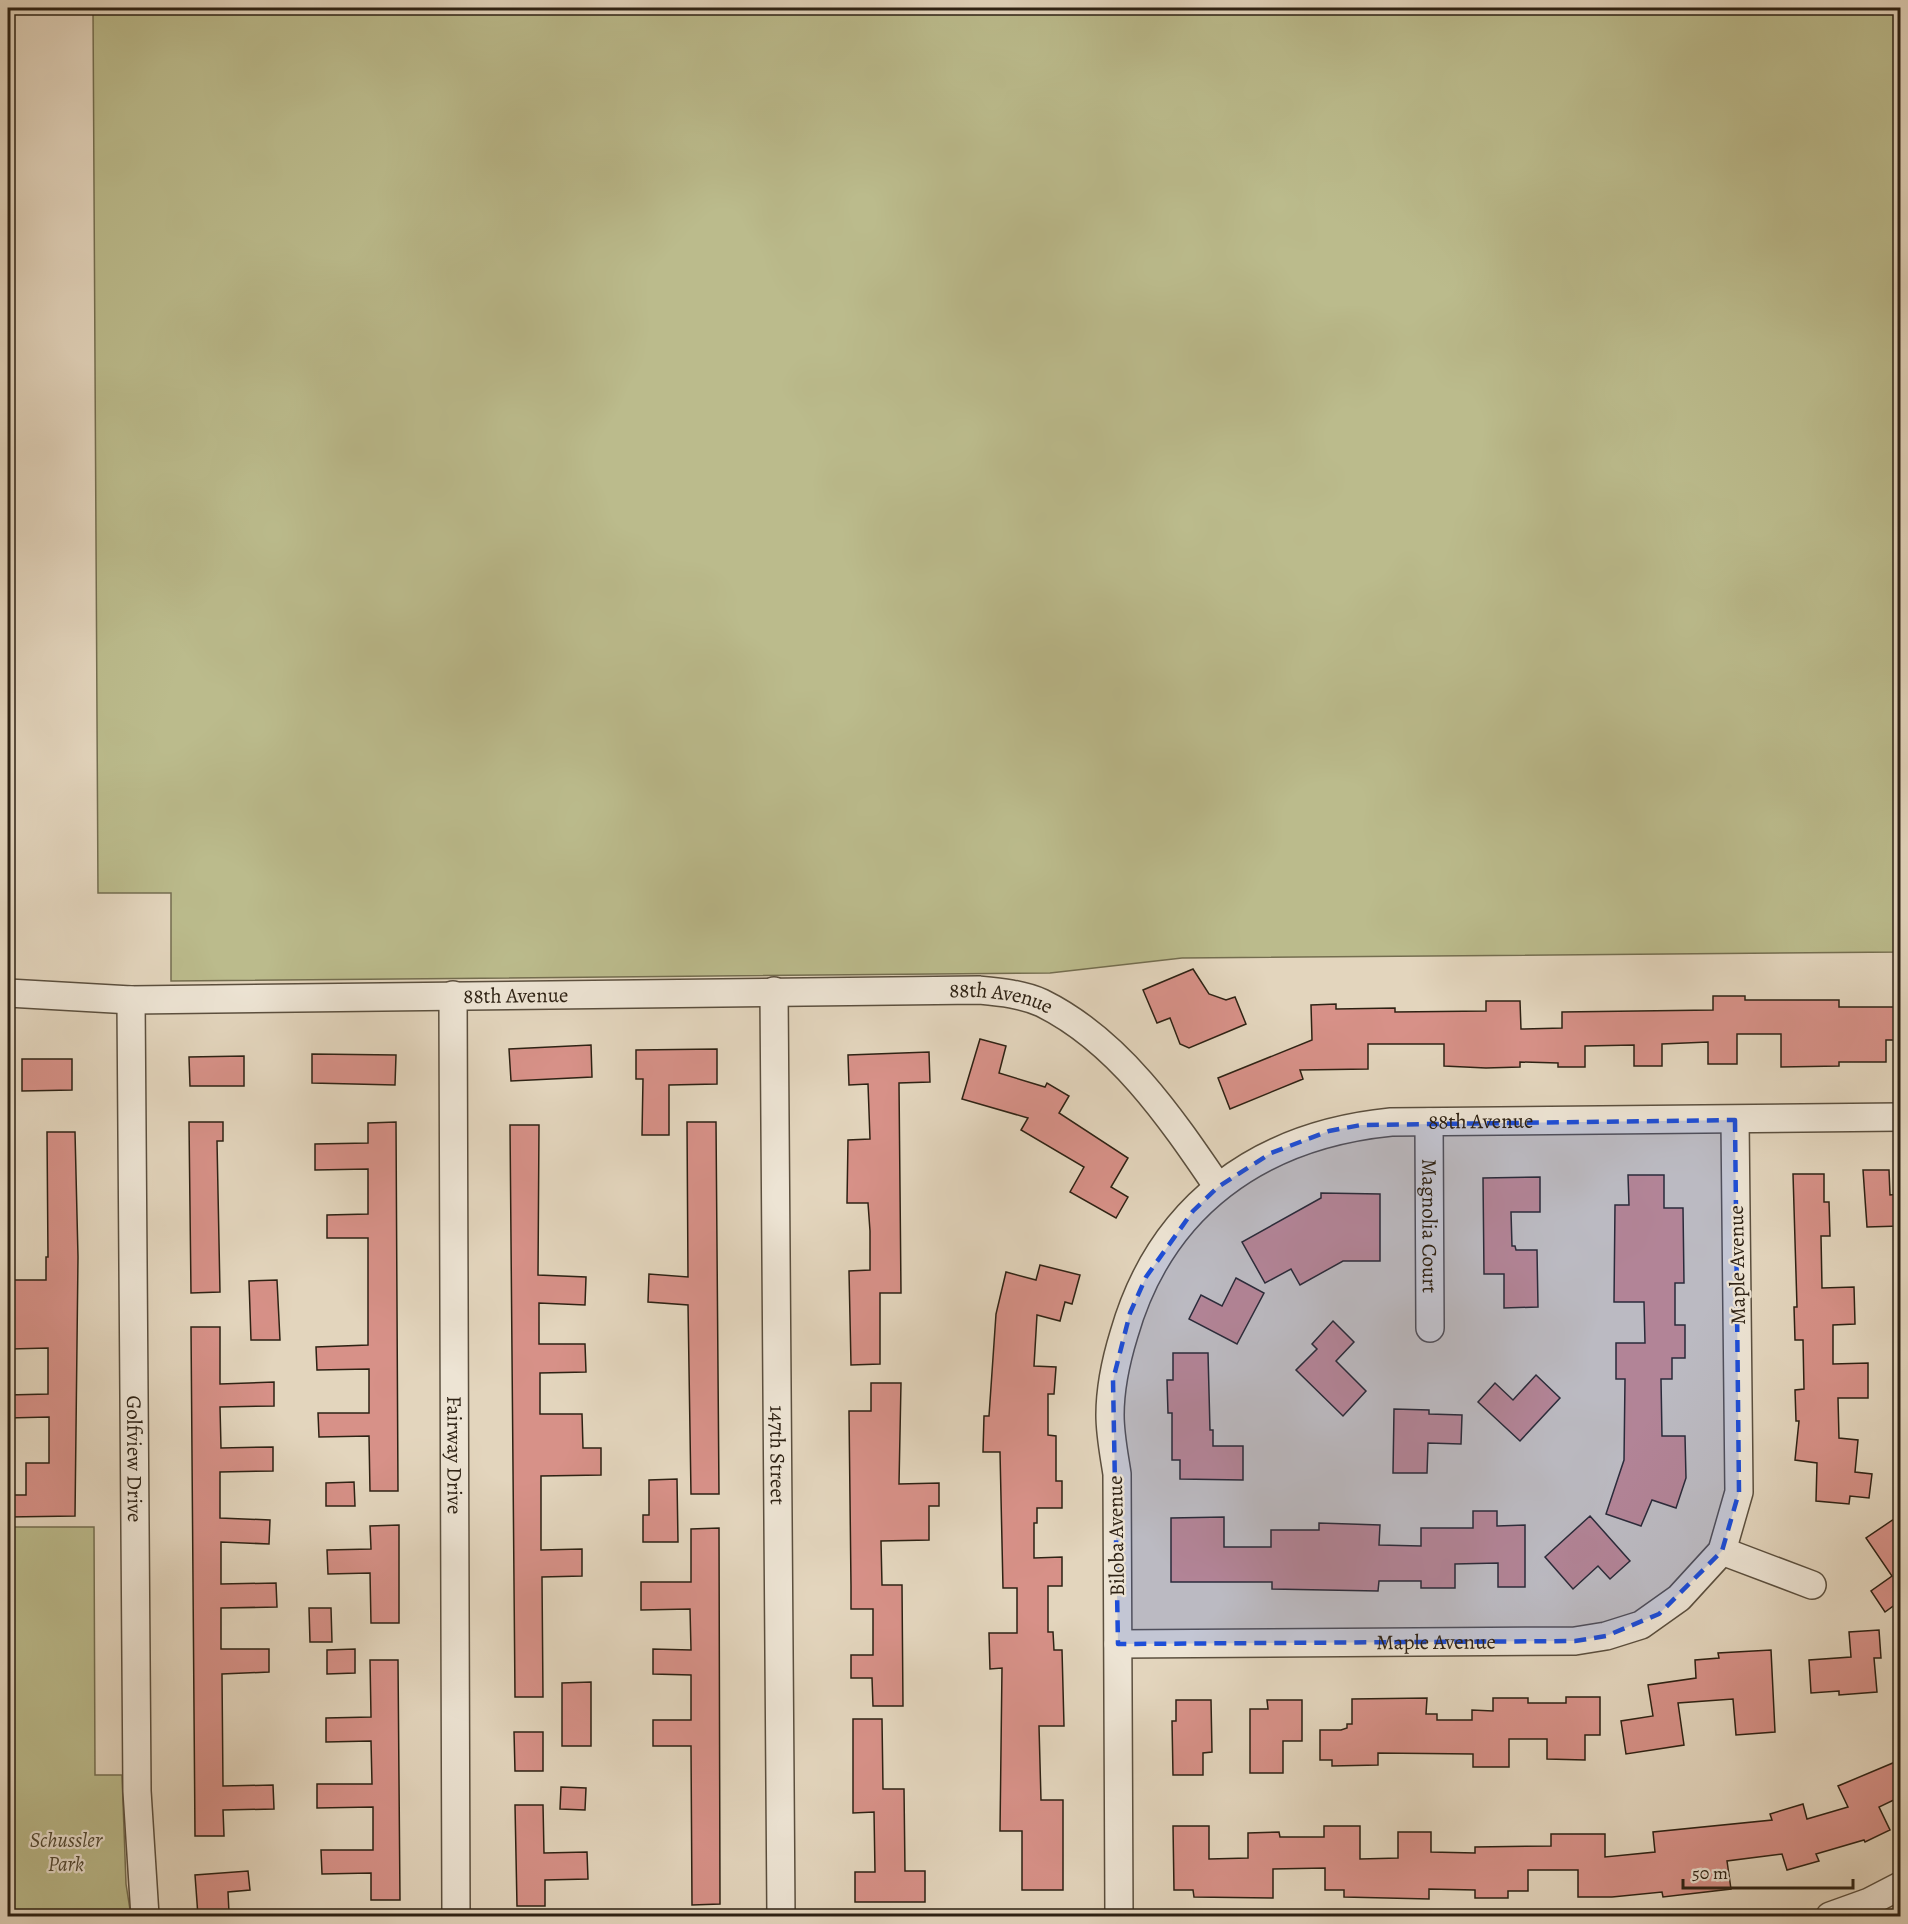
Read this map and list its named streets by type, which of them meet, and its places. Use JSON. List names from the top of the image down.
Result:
{
  "streets": {
    "street": [
      "88th Avenue",
      "Magnolia Court",
      "Maple Avenue",
      "147th Street",
      "Fairway Drive",
      "Golfview Drive",
      "Biloba Avenue"
    ]
  },
  "crossings": [
    ["88th Avenue", "Magnolia Court"],
    ["88th Avenue", "Maple Avenue"],
    ["88th Avenue", "147th Street"],
    ["88th Avenue", "Fairway Drive"],
    ["88th Avenue", "Golfview Drive"],
    ["88th Avenue", "Biloba Avenue"],
    ["Maple Avenue", "Biloba Avenue"]
  ],
  "parks": ["Schussler Park"],
  "scale_bar": "50 m"
}
